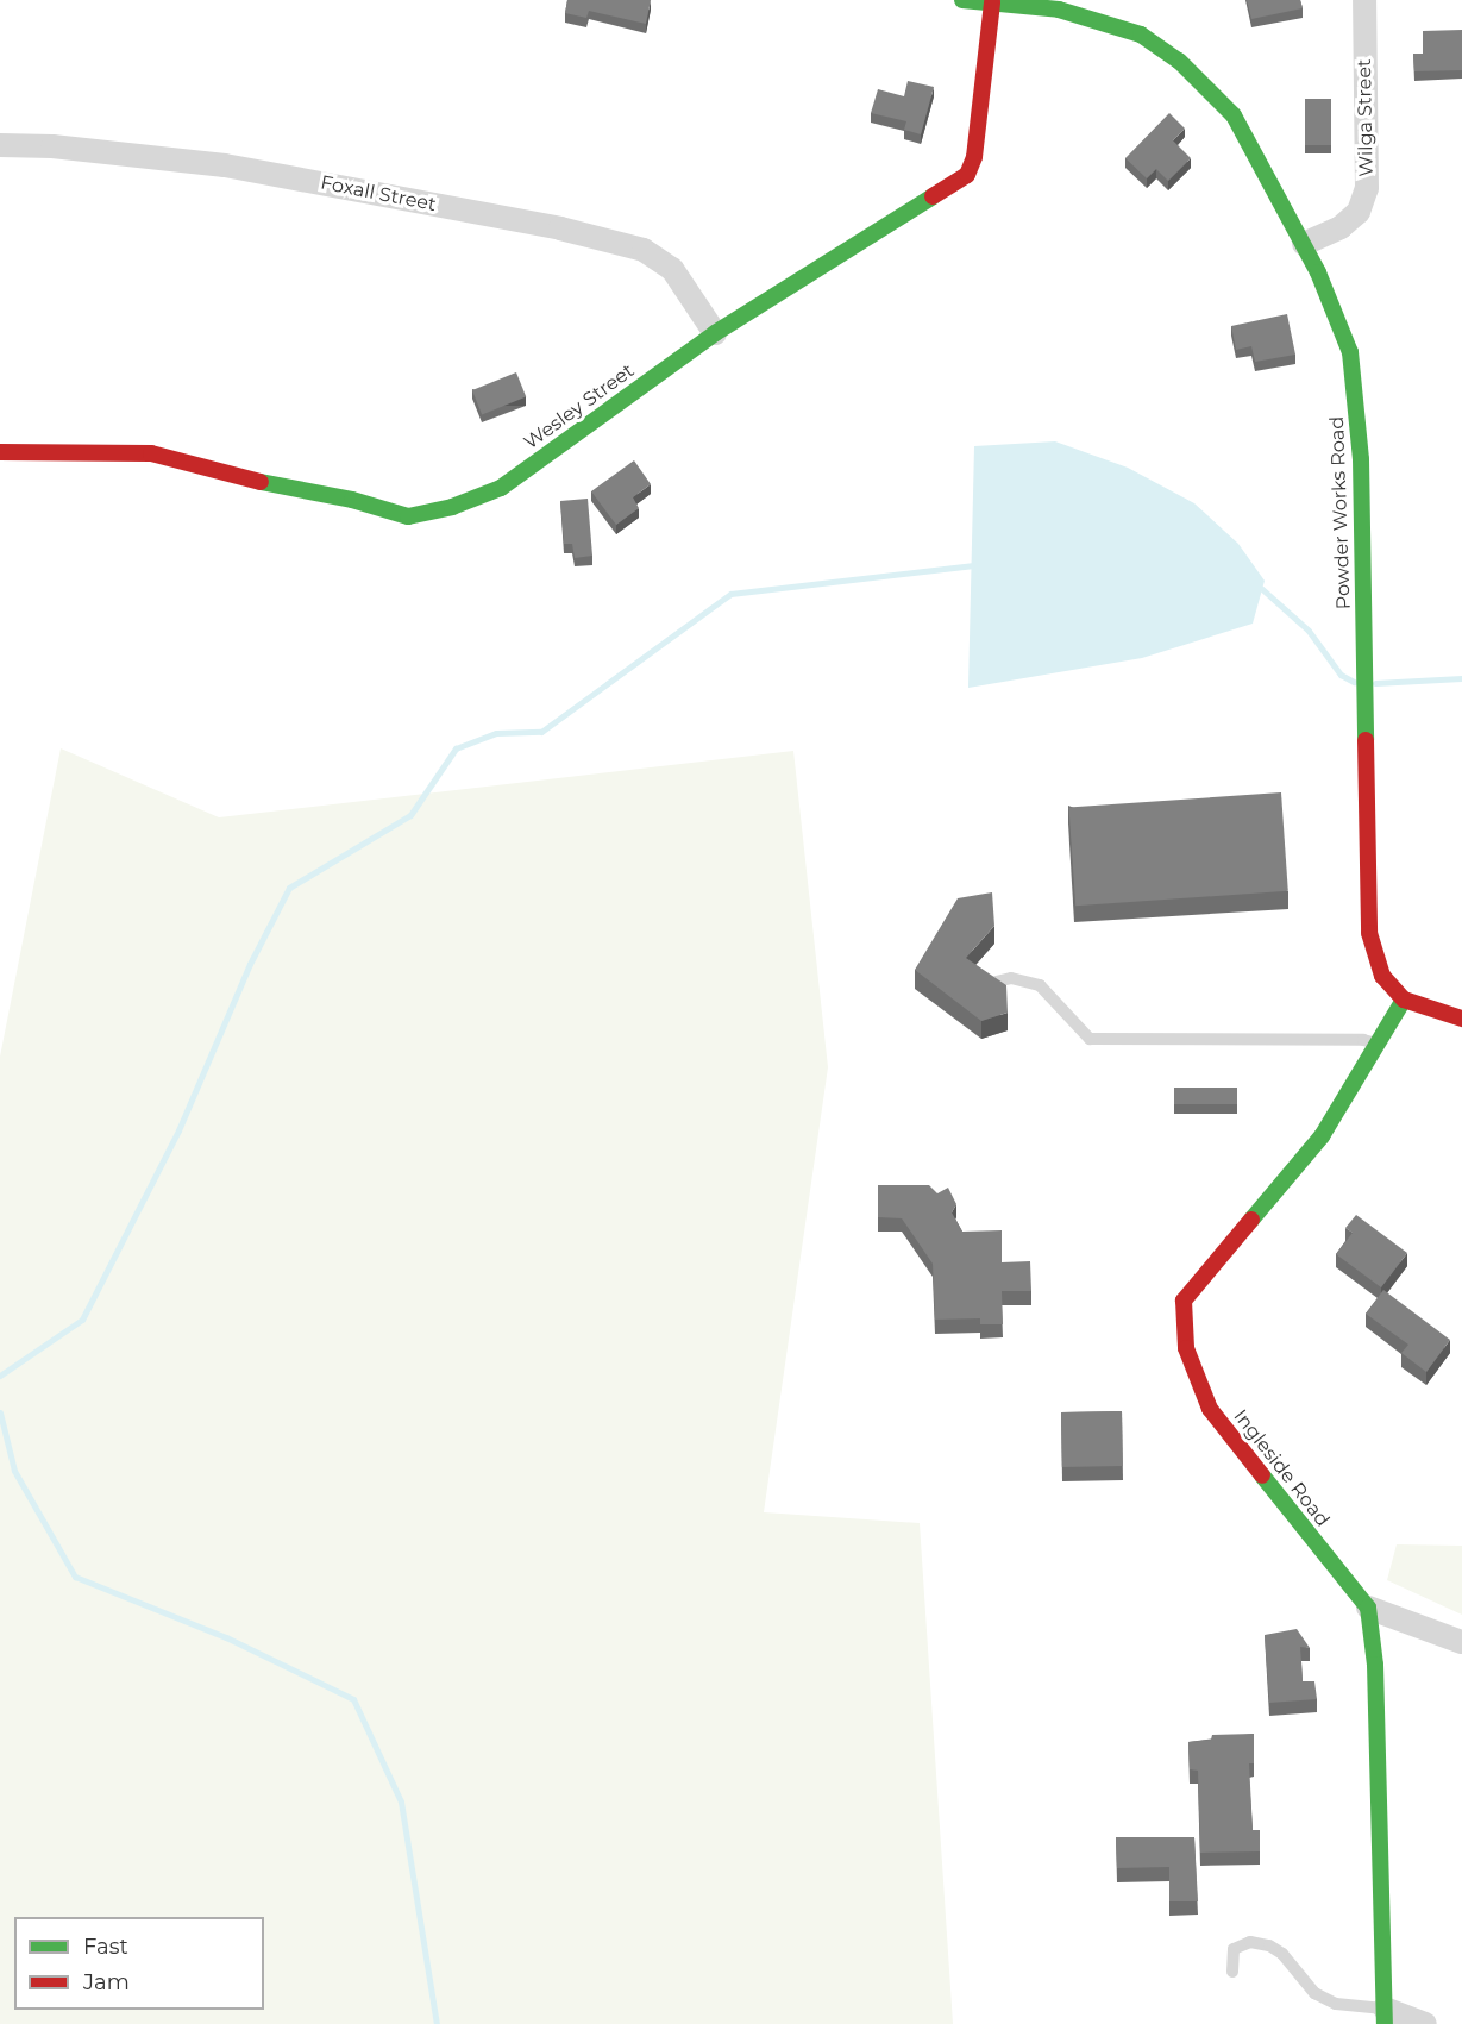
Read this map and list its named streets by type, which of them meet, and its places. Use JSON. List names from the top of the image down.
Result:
{
  "streets": {
    "street": [
      "Wilga Street",
      "Foxall Street",
      "Wesley Street",
      "Powder Works Road",
      "Ingleside Road"
    ]
  },
  "crossings": [
    ["Wilga Street", "Powder Works Road"],
    ["Foxall Street", "Wesley Street"],
    ["Wesley Street", "Powder Works Road"],
    ["Powder Works Road", "Ingleside Road"]
  ],
  "legend": ["Fast", "Jam"]
}
